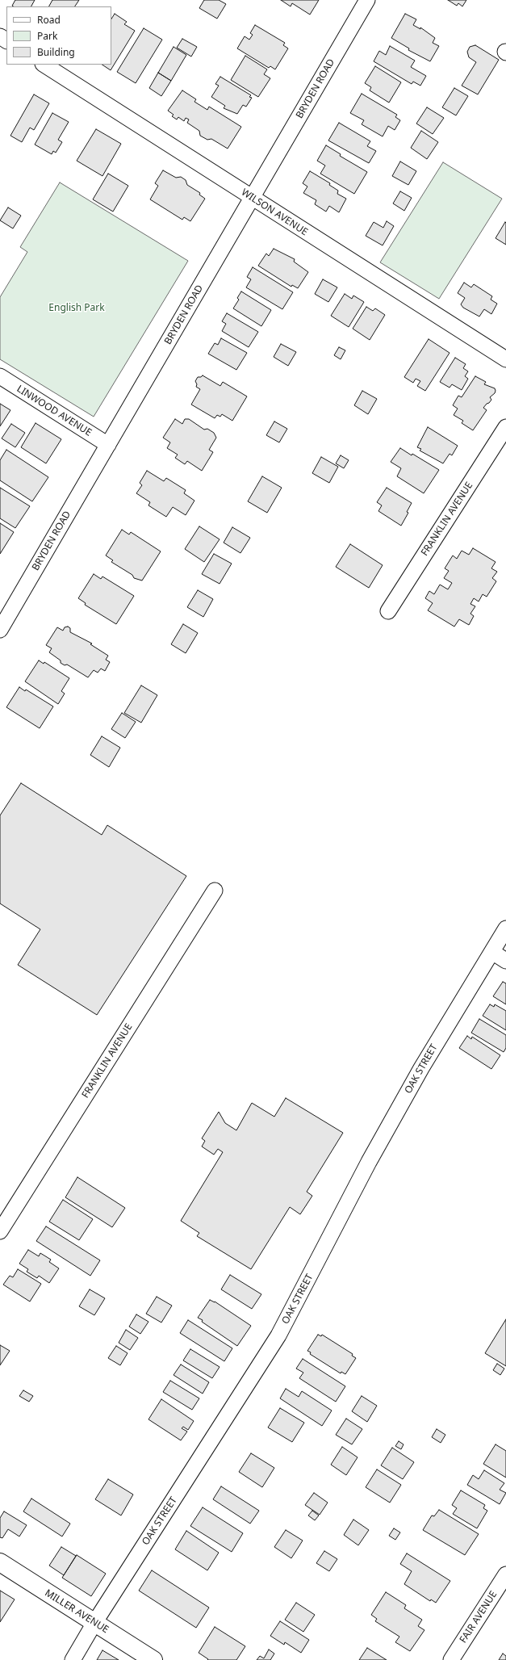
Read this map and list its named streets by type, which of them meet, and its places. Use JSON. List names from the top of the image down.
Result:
{
  "streets": {
    "street": [
      "BRYDEN ROAD",
      "WILSON AVENUE",
      "LINWOOD AVENUE",
      "FRANKLIN AVENUE",
      "OAK STREET",
      "MILLER AVENUE",
      "FAIR AVENUE"
    ]
  },
  "crossings": [
    ["BRYDEN ROAD", "WILSON AVENUE"],
    ["BRYDEN ROAD", "LINWOOD AVENUE"],
    ["OAK STREET", "MILLER AVENUE"]
  ],
  "parks": ["English Park"],
  "legend": ["Road", "Park", "Building"]
}
